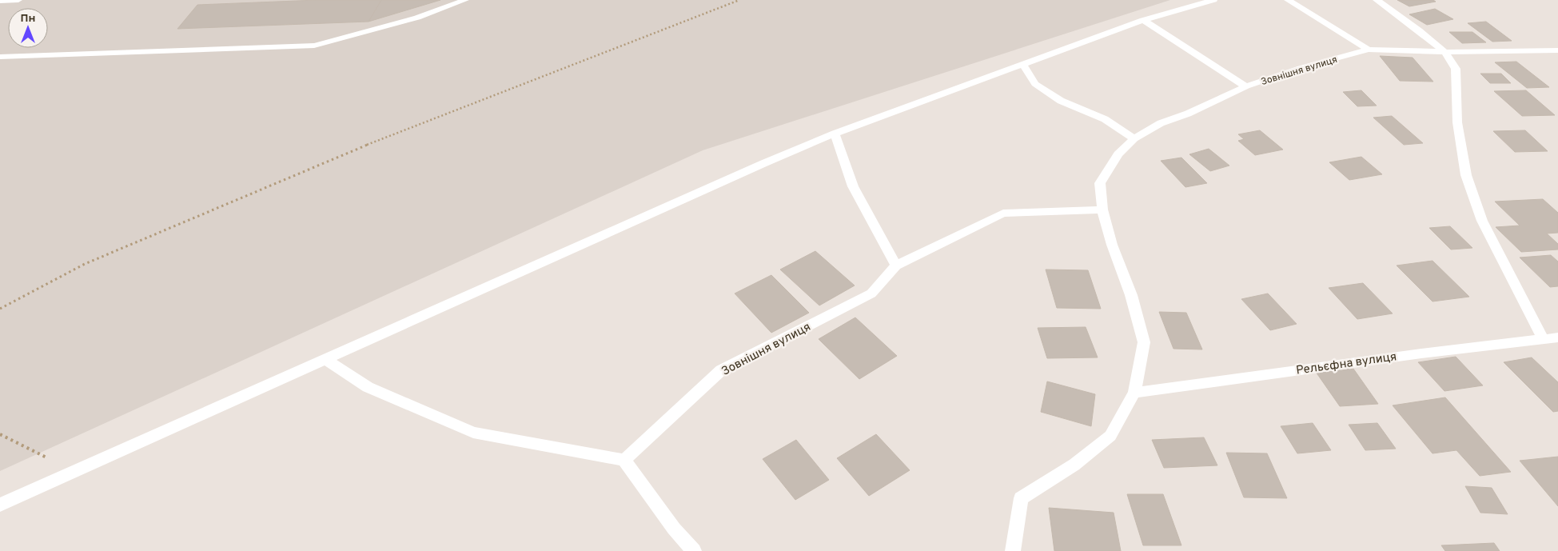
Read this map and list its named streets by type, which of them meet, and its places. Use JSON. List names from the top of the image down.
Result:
{
  "streets": {
    "street": ["Зовнішня вулиця", "Рельєфна вулиця"]
  },
  "crossings": [
    ["Зовнішня вулиця", "Рельєфна вулиця"]
  ],
  "north": "top"
}
